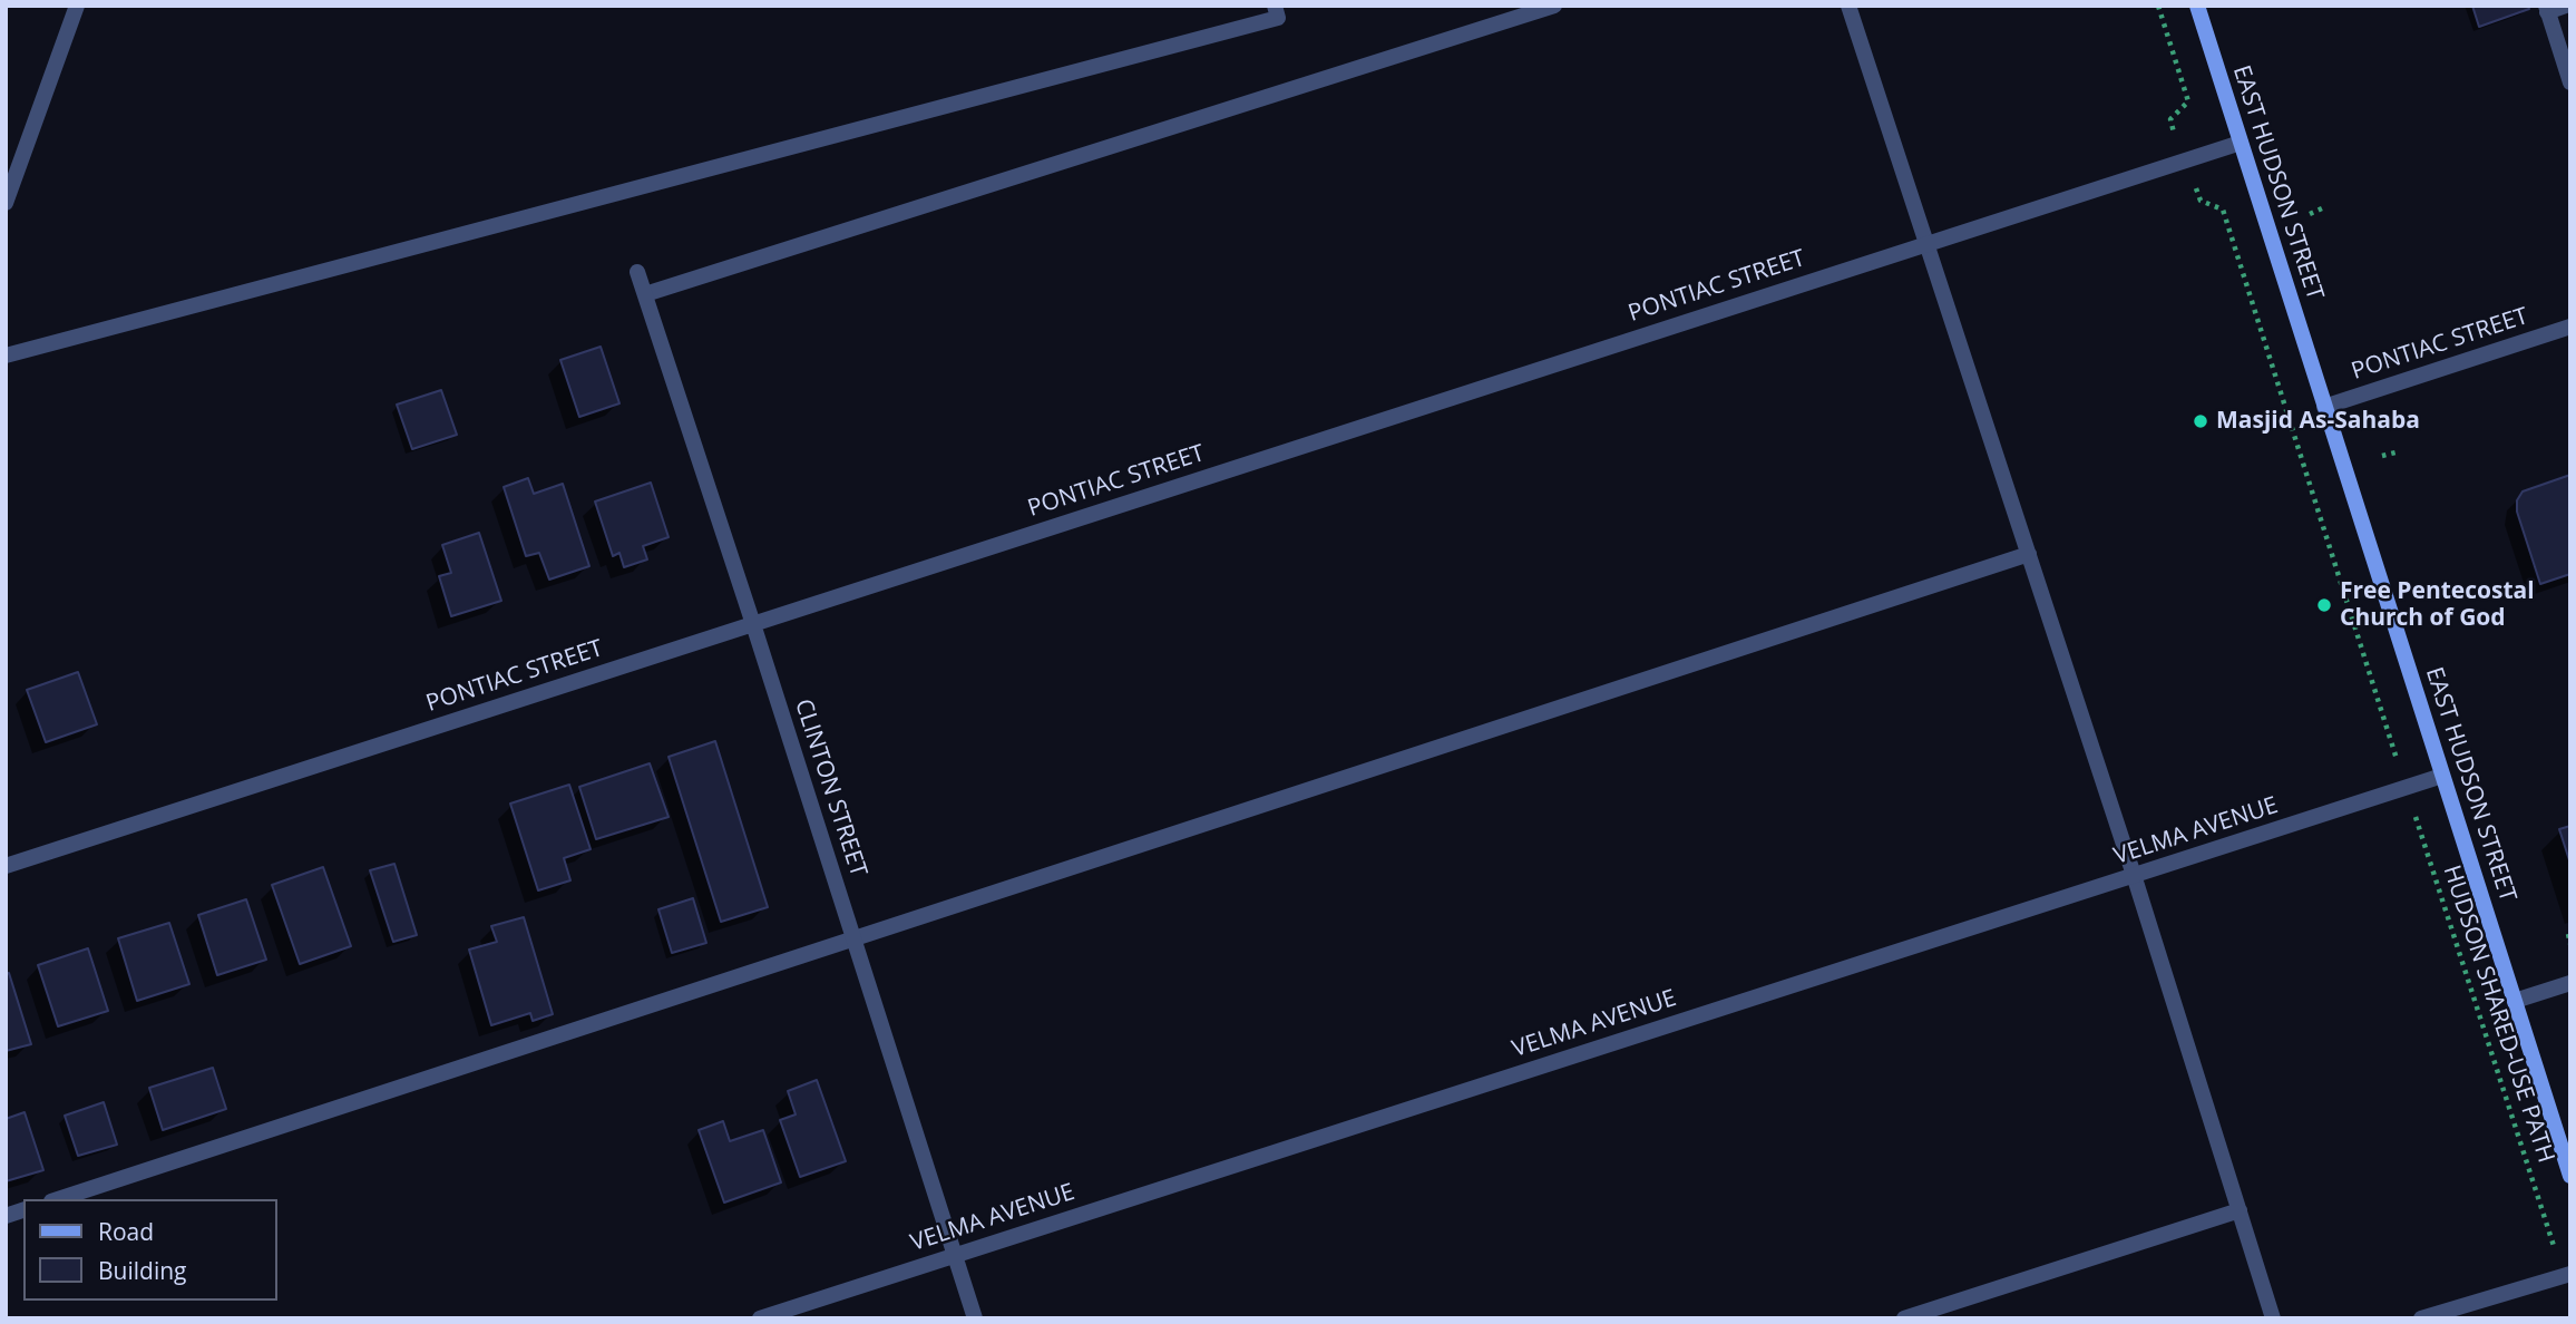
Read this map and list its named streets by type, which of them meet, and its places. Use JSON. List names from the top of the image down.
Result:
{
  "streets": {
    "main road": ["EAST HUDSON STREET"],
    "street": ["PONTIAC STREET", "CLINTON STREET", "VELMA AVENUE"],
    "path": ["HUDSON SHARED-USE PATH"]
  },
  "crossings": [
    ["EAST HUDSON STREET", "PONTIAC STREET"],
    ["EAST HUDSON STREET", "VELMA AVENUE"],
    ["PONTIAC STREET", "CLINTON STREET"],
    ["CLINTON STREET", "VELMA AVENUE"]
  ],
  "places": ["Masjid As-Sahaba", "Free Pentecostal Church of God"],
  "legend": ["Road", "Building"]
}
